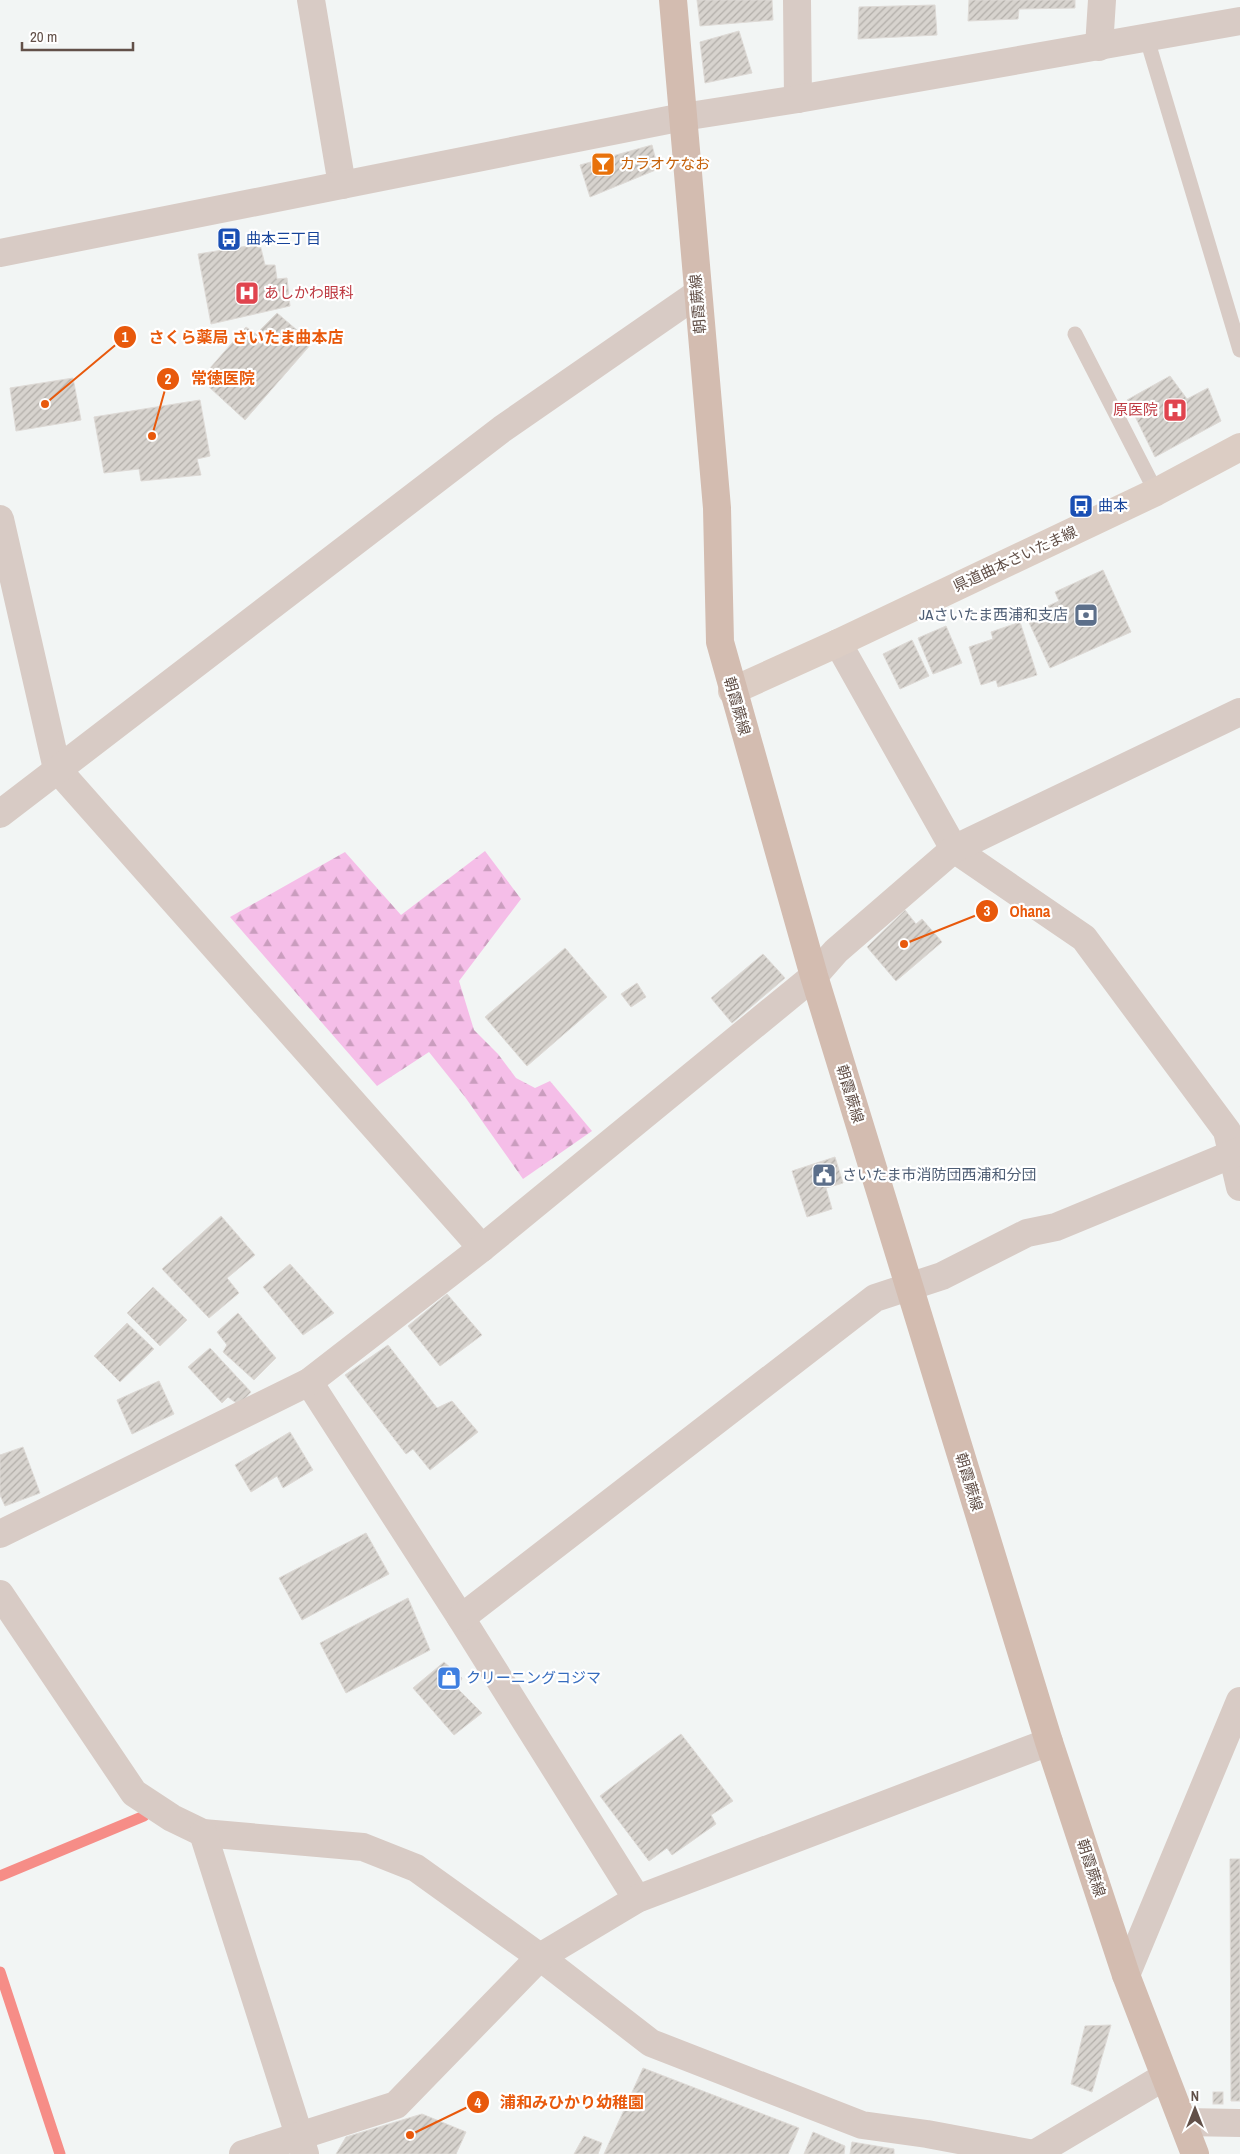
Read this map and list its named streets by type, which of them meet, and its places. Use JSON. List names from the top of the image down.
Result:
{
  "streets": {
    "main road": ["朝霞蕨線", "県道曲本さいたま線"]
  },
  "crossings": [
    ["朝霞蕨線", "県道曲本さいたま線"]
  ],
  "places": {
    "bar": ["カラオケなお"],
    "bus stop": ["曲本三丁目", "曲本"],
    "hospital": ["あしかわ眼科", "原医院"],
    "other": [
      "さくら薬局 さいたま曲本店",
      "常徳医院",
      "Ohana",
      "浦和みひかり幼稚園"
    ],
    "bank": ["JAさいたま西浦和支店"],
    "public building": ["さいたま市消防団西浦和分団"],
    "shop": ["クリーニングコジマ"]
  },
  "scale_bar": "20 m",
  "north": "top"
}
